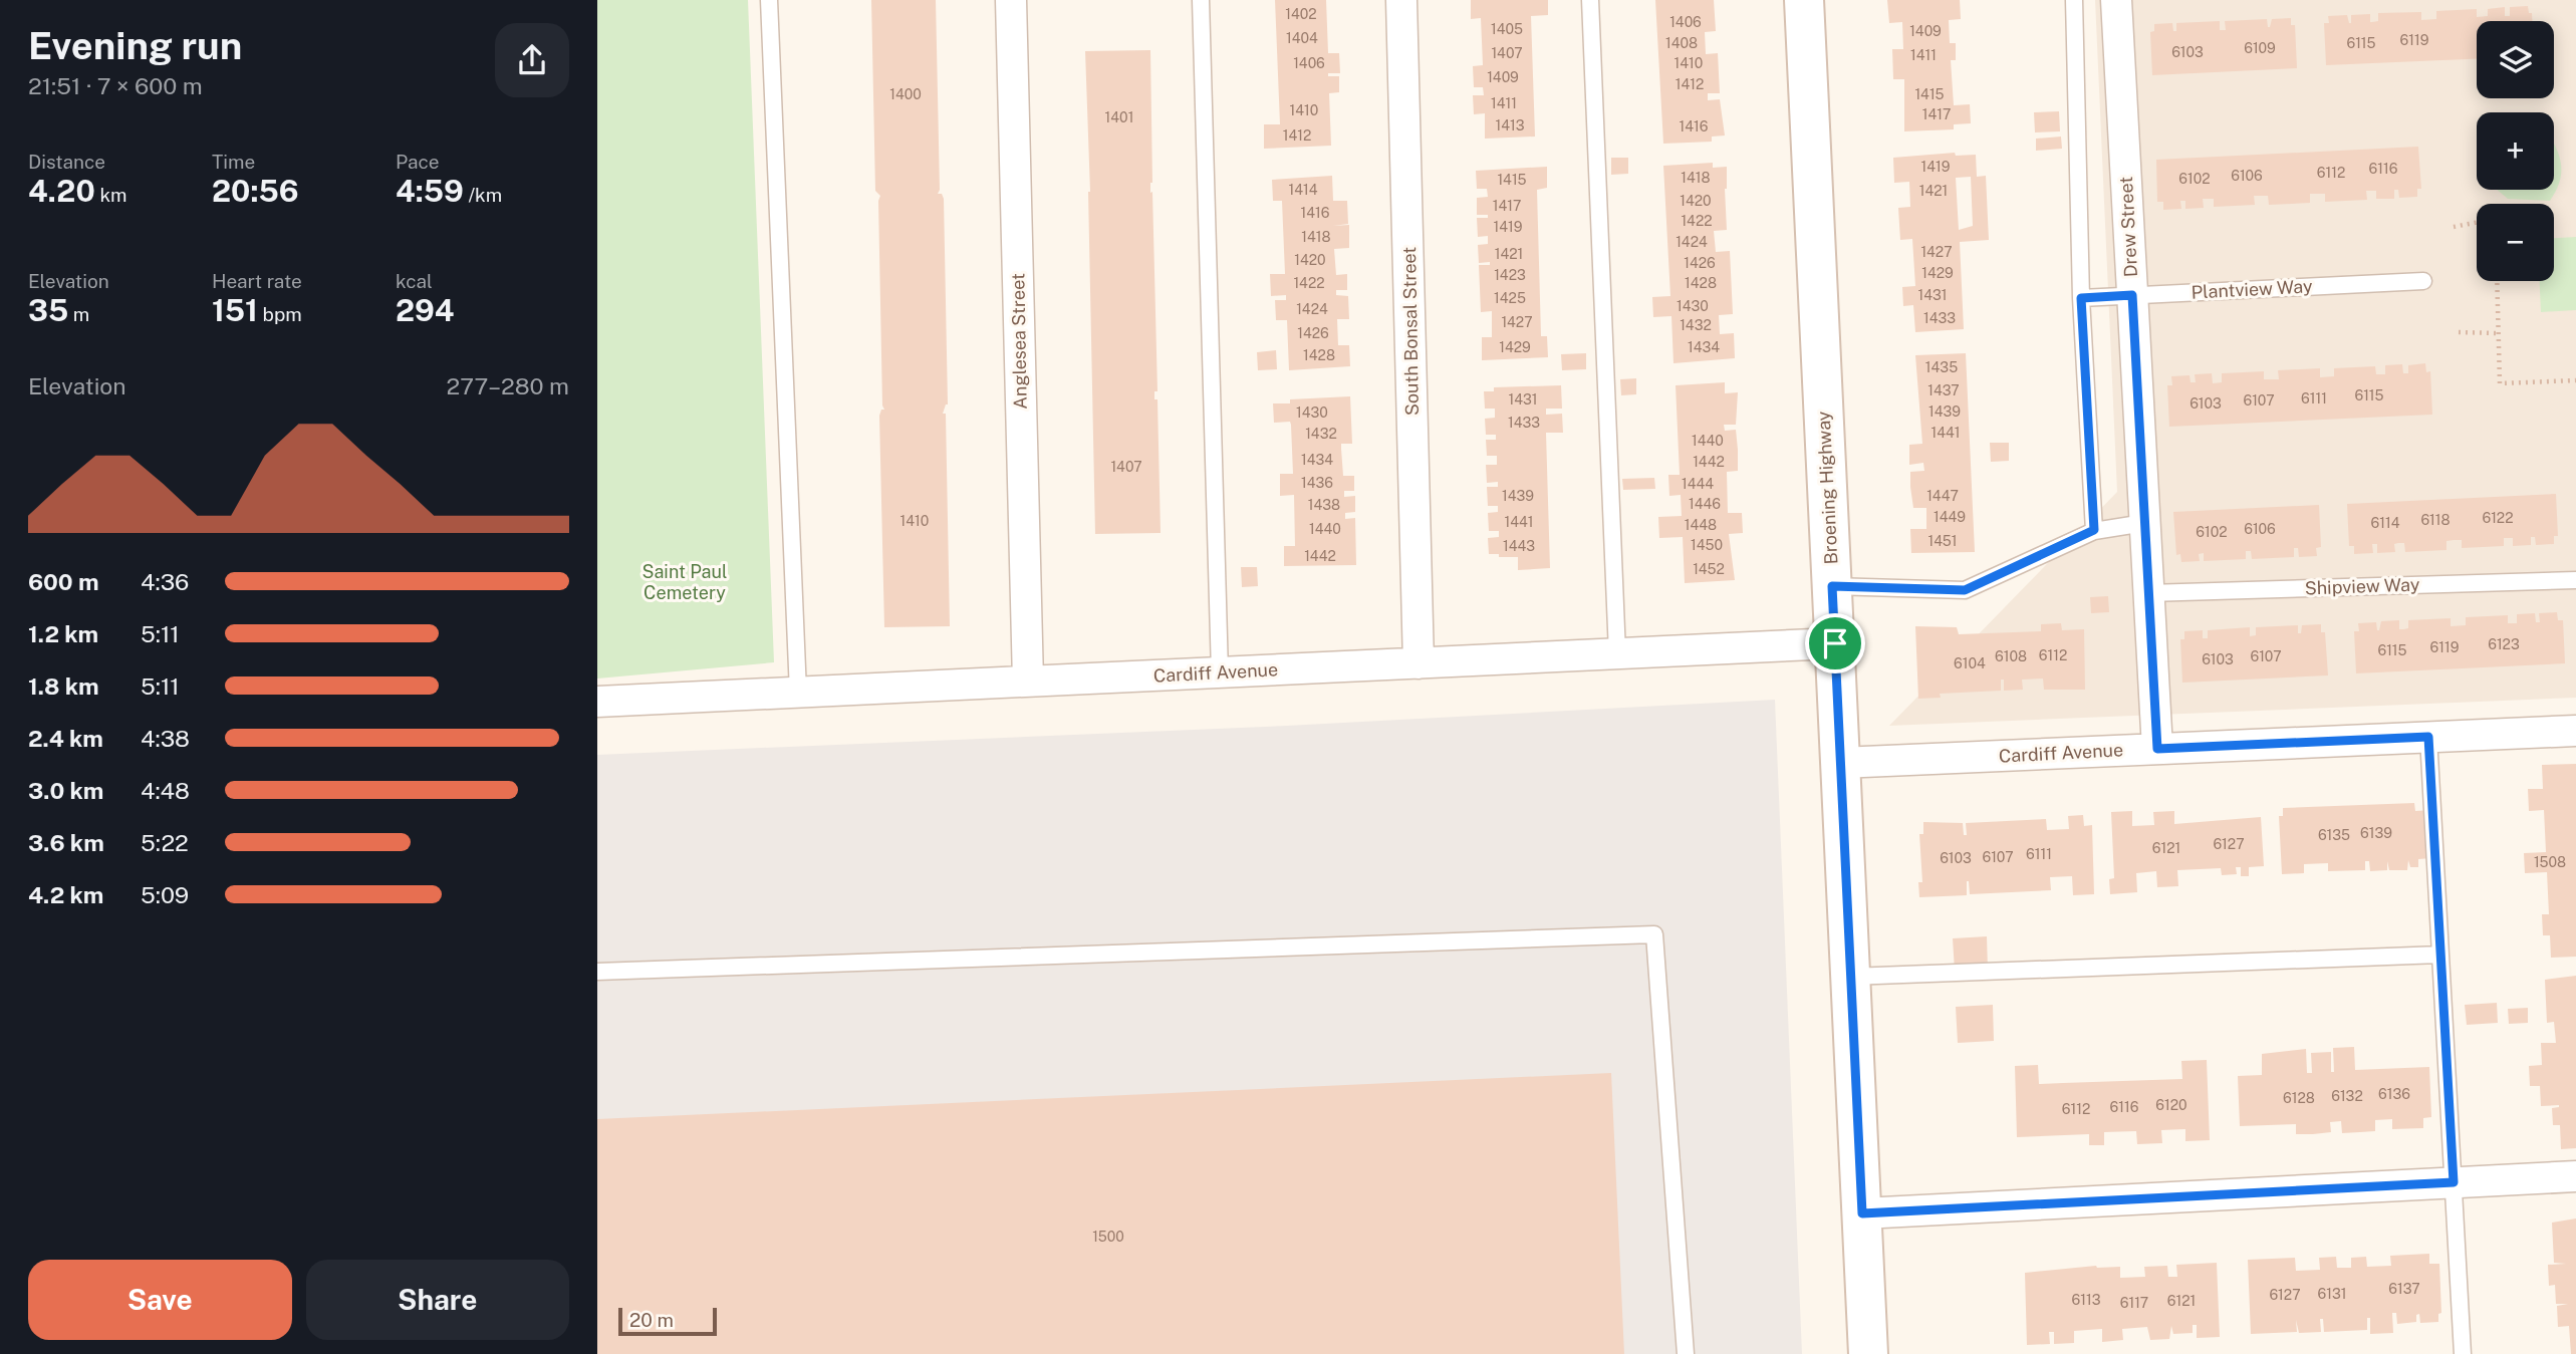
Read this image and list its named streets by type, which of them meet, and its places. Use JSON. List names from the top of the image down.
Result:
{
  "streets": {
    "street": [
      "Drew Street",
      "South Bonsal Street",
      "Anglesea Street",
      "Broening Highway",
      "Cardiff Avenue"
    ],
    "lane": ["Plantview Way", "Shipview Way"]
  },
  "crossings": [
    ["Drew Street", "Plantview Way"],
    ["Drew Street", "Shipview Way"],
    ["Drew Street", "Cardiff Avenue"],
    ["South Bonsal Street", "Cardiff Avenue"],
    ["Anglesea Street", "Cardiff Avenue"],
    ["Broening Highway", "Cardiff Avenue"]
  ],
  "parks": ["Saint Paul Cemetery"],
  "house_numbers": [
    "1402",
    "1406",
    "1405",
    "1409",
    "1404",
    "6119",
    "1408",
    "6115",
    "6109",
    "6103",
    "1407",
    "1411",
    "1406",
    "1410",
    "1409",
    "1412",
    "1400",
    "1415",
    "1411",
    "1410",
    "1417",
    "1401",
    "1413",
    "1416",
    "1412",
    "1419",
    "6116",
    "6112",
    "6106",
    "1418",
    "6102",
    "1415",
    "1414",
    "1421",
    "1420",
    "1417",
    "1416",
    "1422",
    "1419",
    "1418",
    "1424",
    "1427",
    "1421",
    "1420",
    "1426",
    "1429",
    "1423",
    "1422",
    "1428",
    "1431",
    "1425",
    "1430",
    "1424",
    "1433",
    "1427",
    "1432",
    "1426",
    "1429",
    "1434",
    "1428",
    "1435",
    "1437",
    "6115",
    "6111",
    "1431",
    "6107",
    "6103",
    "1439",
    "1430",
    "1433",
    "1441",
    "1432",
    "1440",
    "1434",
    "1442",
    "1407",
    "1436",
    "1444",
    "1439",
    "1447",
    "1446",
    "1438",
    "1449",
    "6122",
    "6118",
    "1410",
    "1441",
    "6114",
    "1448",
    "1440",
    "6106",
    "6102",
    "1451",
    "1450",
    "1443",
    "1442",
    "1452",
    "6123",
    "6119",
    "6115",
    "6112",
    "6108",
    "6107",
    "6103",
    "6104",
    "6139",
    "6135",
    "6127",
    "6121",
    "6111",
    "6107",
    "6103",
    "1508",
    "6136",
    "6132",
    "6128",
    "6120",
    "6116",
    "6112",
    "1500",
    "6137",
    "6131",
    "6127",
    "6113",
    "6121",
    "6117"
  ],
  "scale_bar": "20 m",
  "page": {
    "heading": ["Evening run", "21:51 · 7 × 600 m"],
    "map_buttons": ["+", "−"],
    "stats": [
      ["Distance", "4.20 km"],
      ["Time", "20:56"],
      ["Pace", "4:59 /km"],
      ["Elevation", "35 m"],
      ["Heart rate", "151 bpm"],
      ["kcal", "294"]
    ],
    "chart": ["Elevation", "277–280 m"],
    "list": [
      {
        "name": "600 m",
        "note": "4:36"
      },
      {
        "name": "1.2 km",
        "note": "5:11"
      },
      {
        "name": "1.8 km",
        "note": "5:11"
      },
      {
        "name": "2.4 km",
        "note": "4:38"
      },
      {
        "name": "3.0 km",
        "note": "4:48"
      },
      {
        "name": "3.6 km",
        "note": "5:22"
      },
      {
        "name": "4.2 km",
        "note": "5:09"
      }
    ],
    "buttons": ["Save", "Share"],
    "scale": "20 m"
  }
}
